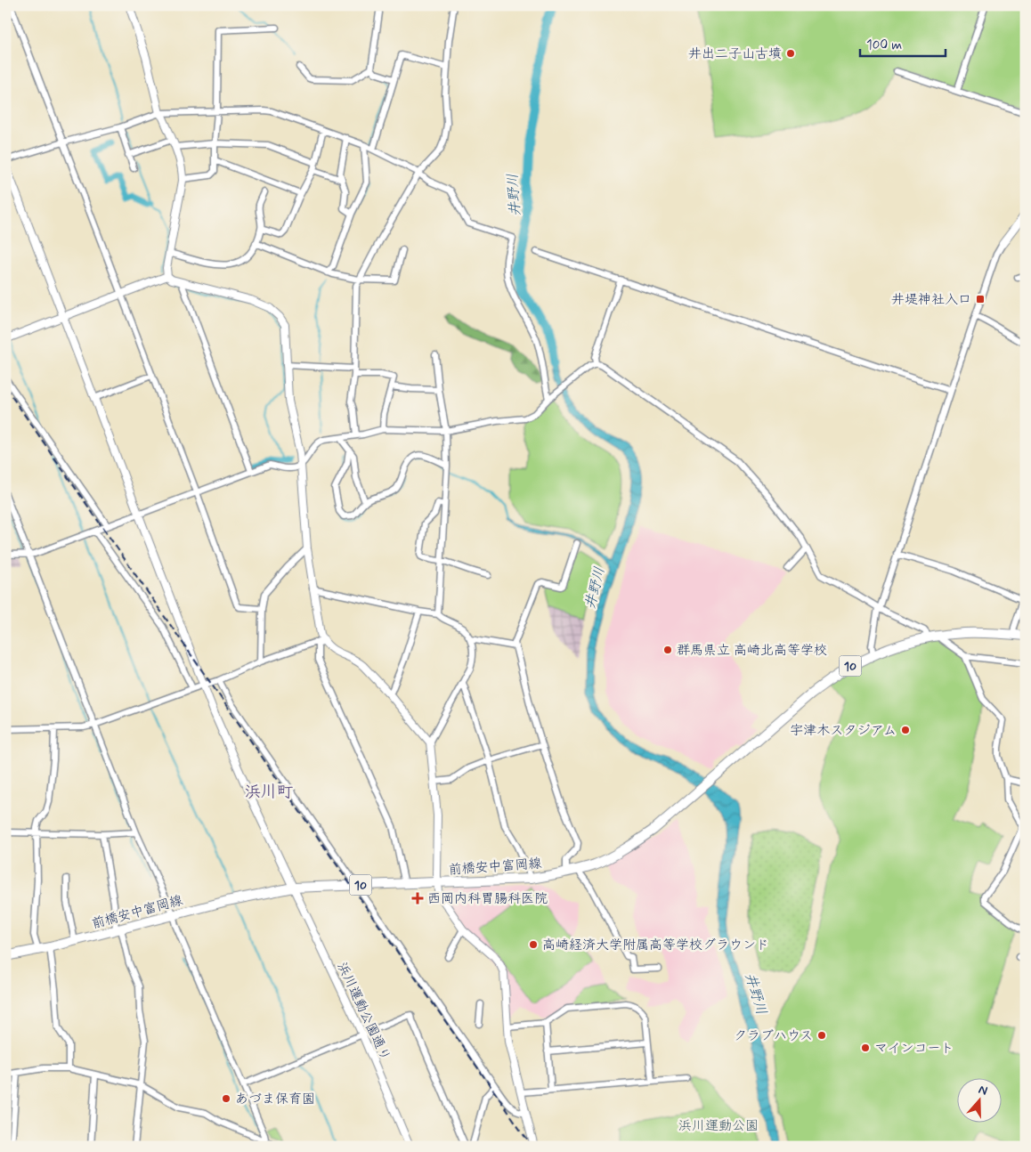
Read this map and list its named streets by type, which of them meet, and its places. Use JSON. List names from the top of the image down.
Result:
{
  "streets": {
    "main road": ["10", "前橋安中富岡線"],
    "street": ["浜川運動公園通り"]
  },
  "crossings": [
    ["前橋安中富岡線", "浜川運動公園通り"]
  ],
  "districts": ["浜川町"],
  "water": ["井野川"],
  "parks": ["浜川運動公園"],
  "places": {
    "other": [
      "井出二子山古墳",
      "群馬県立 高崎北高等学校",
      "宇津木スタジアム",
      "高崎経済大学附属高等学校グラウンド",
      "クラブハウス",
      "マインコート",
      "あづま保育園"
    ],
    "transit": ["井堤神社入口"],
    "health": ["西岡内科胃腸科医院"]
  },
  "scale_bar": "100 m",
  "north": "top"
}
